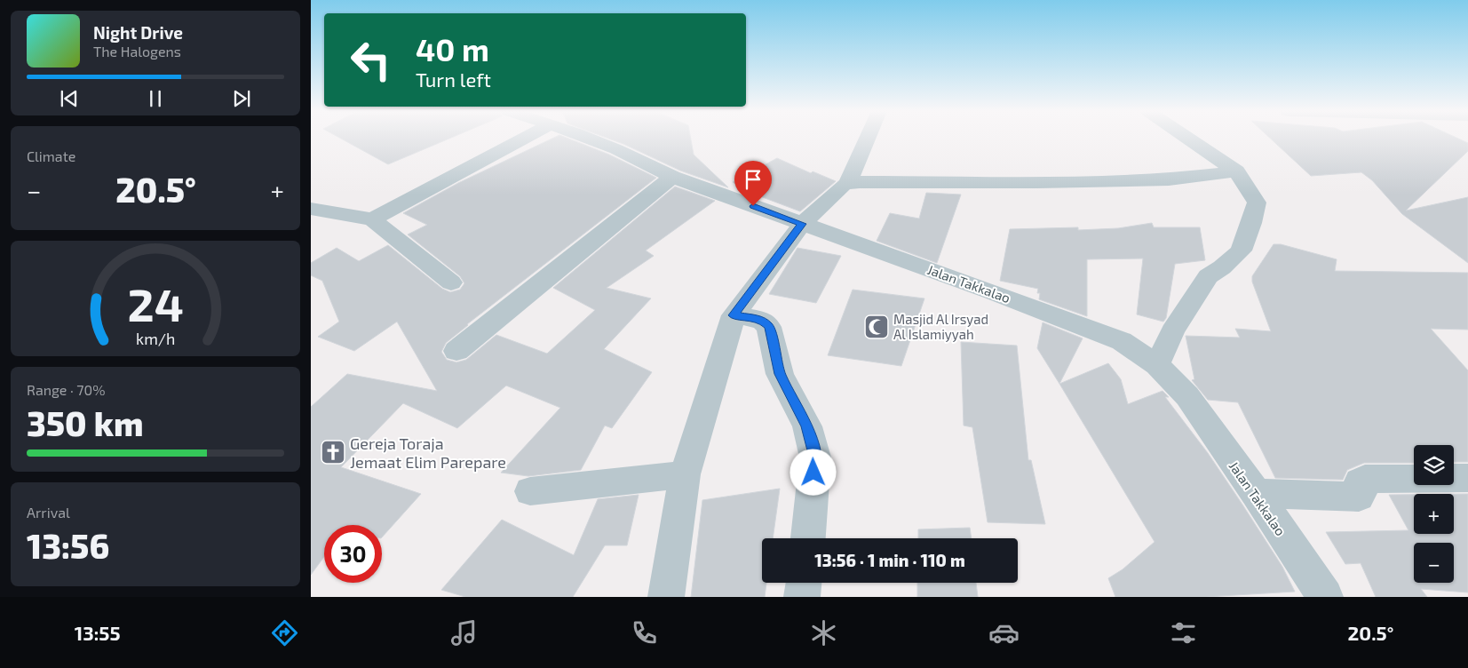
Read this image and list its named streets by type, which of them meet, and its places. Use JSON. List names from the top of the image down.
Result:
{
  "streets": {
    "street": ["Jalan Takkalao"]
  },
  "places": {
    "mosque": ["Masjid Al Irsyad Al Islamiyyah"],
    "church": ["Gereja Toraja Jemaat Elim Parepare"]
  },
  "page": {
    "turn": ["40 m", "Turn left"],
    "song": ["Night Drive", "The Halogens"],
    "tile": [
      "Climate",
      ["Range · 70%", "350 km"],
      ["Arrival", "13:56"]
    ],
    "heat": ["−", "20.5°", "+"],
    "map_buttons": ["+", "−"],
    "limit": "30",
    "trip": "13:56 · 1 min · 110 m",
    "tabs": ["13:55", "20.5°"],
    "gauge": ["24", "km/h"]
  }
}
